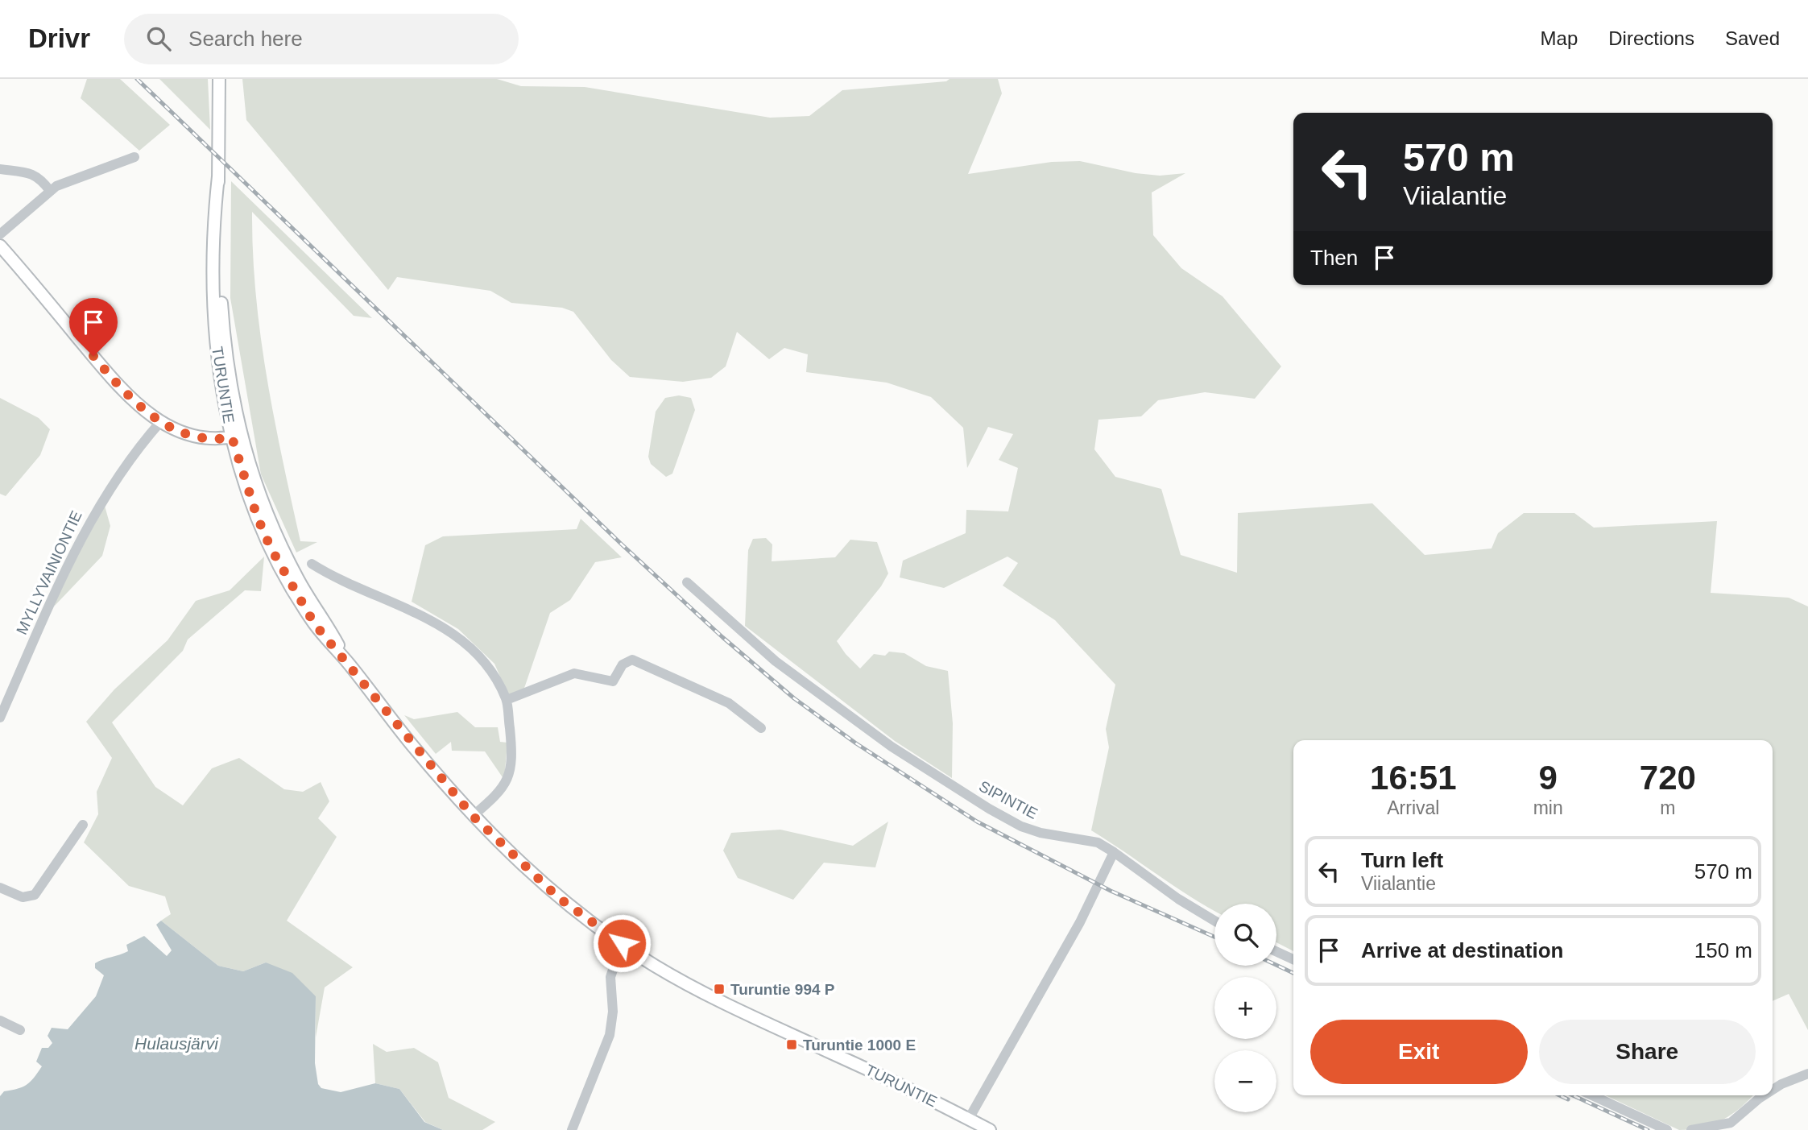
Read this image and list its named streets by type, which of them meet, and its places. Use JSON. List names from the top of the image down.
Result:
{
  "streets": {
    "main road": ["TURUNTIE"],
    "street": ["MYLLYVAINIONTIE", "SIPINTIE"]
  },
  "water": ["Hulausjärvi"],
  "places": {
    "transit": ["Turuntie 994 P", "Turuntie 1000 E"]
  },
  "page": {
    "header": "Drivr",
    "search": "Search here",
    "nav": ["Map", "Directions", "Saved"],
    "turn": ["570 m", "Viialantie"],
    "then": "Then",
    "eta": [
      "16:51",
      "Arrival",
      "9",
      "min",
      "720",
      "m"
    ],
    "list": [
      {
        "name": "Turn left",
        "note": "Viialantie",
        "value": "570 m"
      },
      {
        "name": "Arrive at destination",
        "value": "150 m"
      }
    ],
    "map_buttons": ["+", "−"],
    "buttons": ["Exit", "Share"]
  }
}
